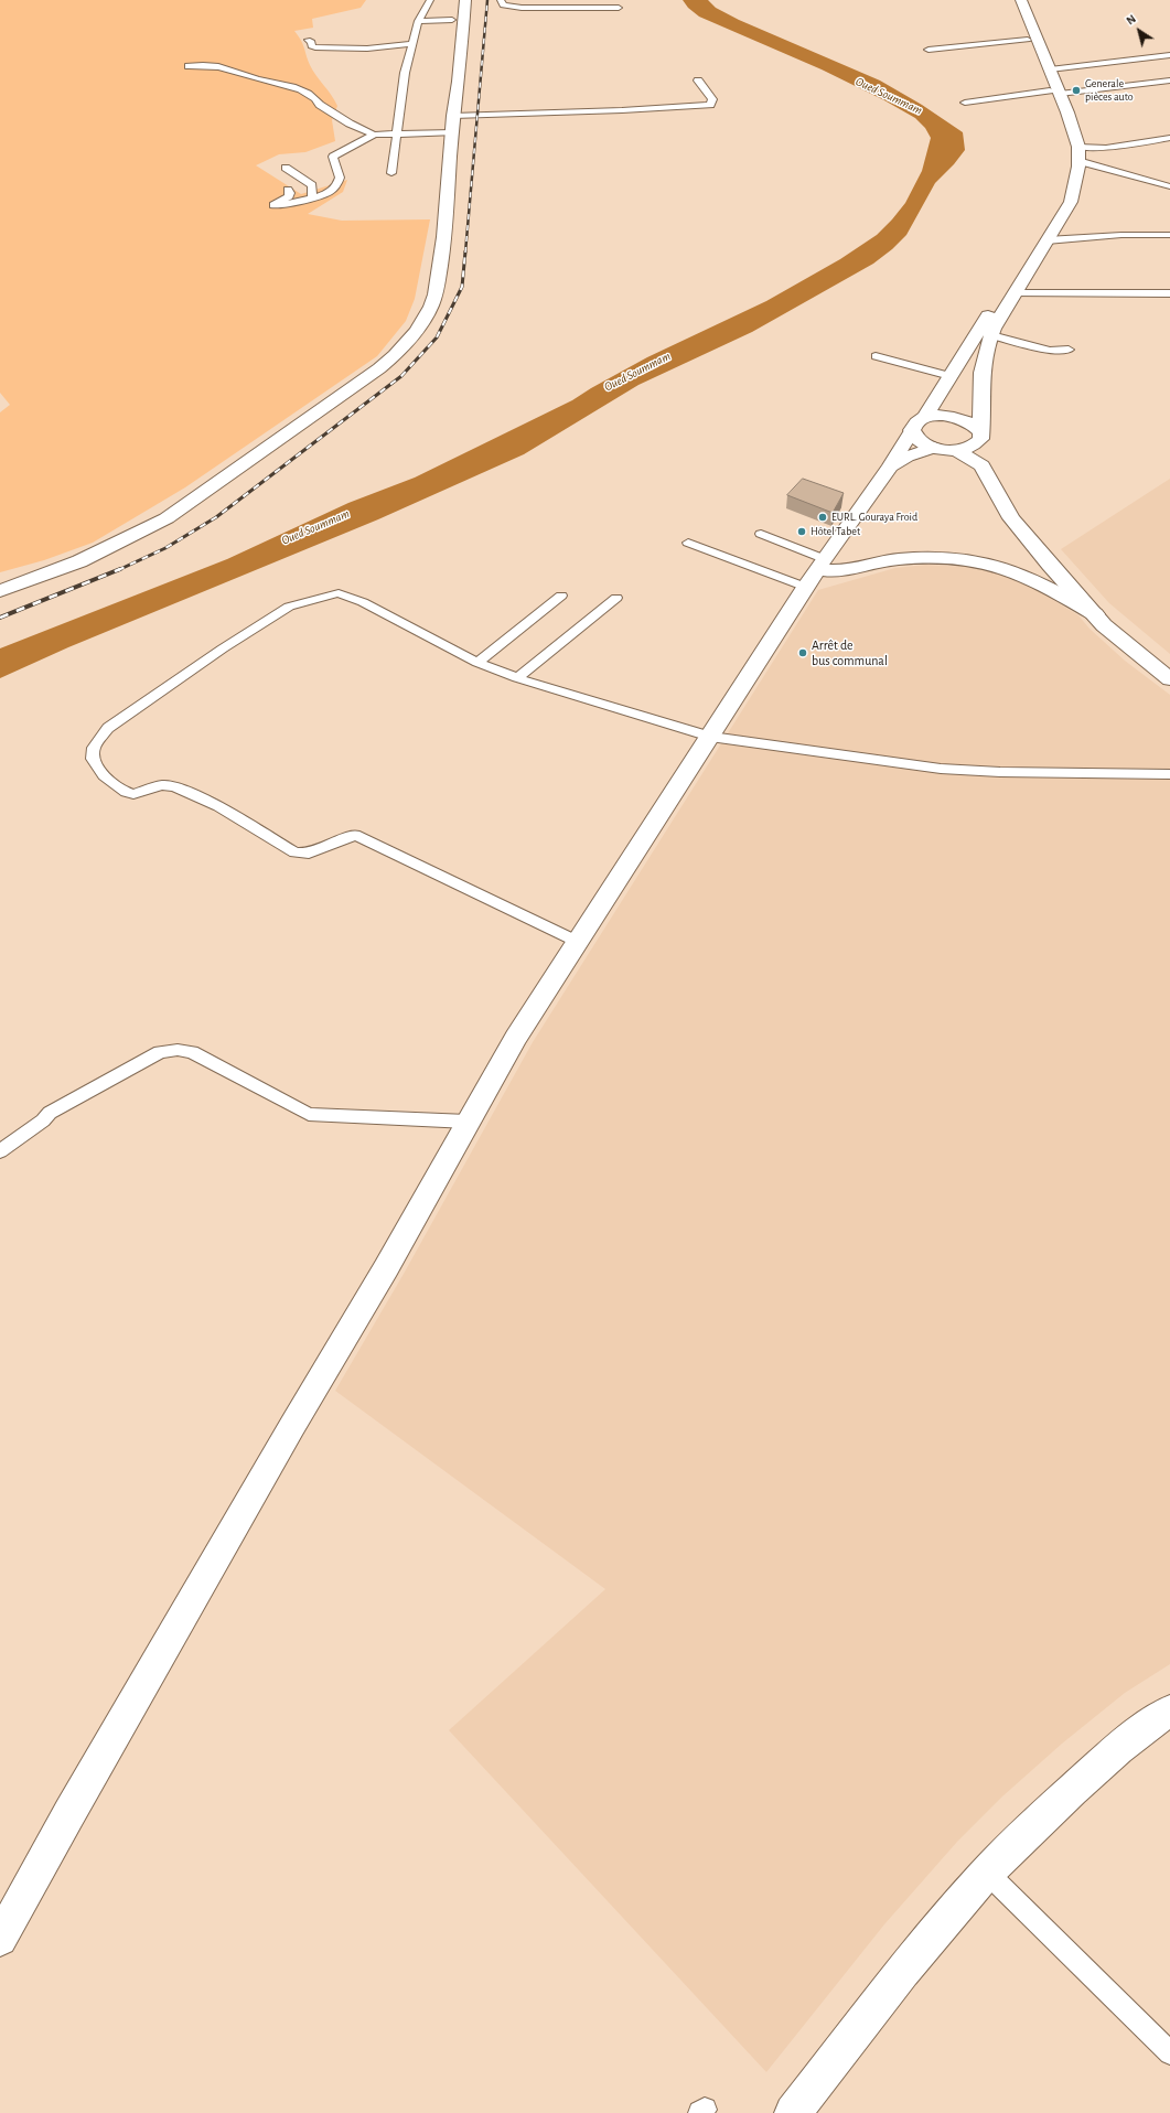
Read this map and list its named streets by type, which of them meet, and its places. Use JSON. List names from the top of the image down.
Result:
{
  "water": ["Oued Soummam"],
  "places": [
    "Generale pièces auto",
    "EURL. Gouraya Froid",
    "Hôtel Tabet",
    "Arrêt de bus communal"
  ],
  "north": "top left"
}
